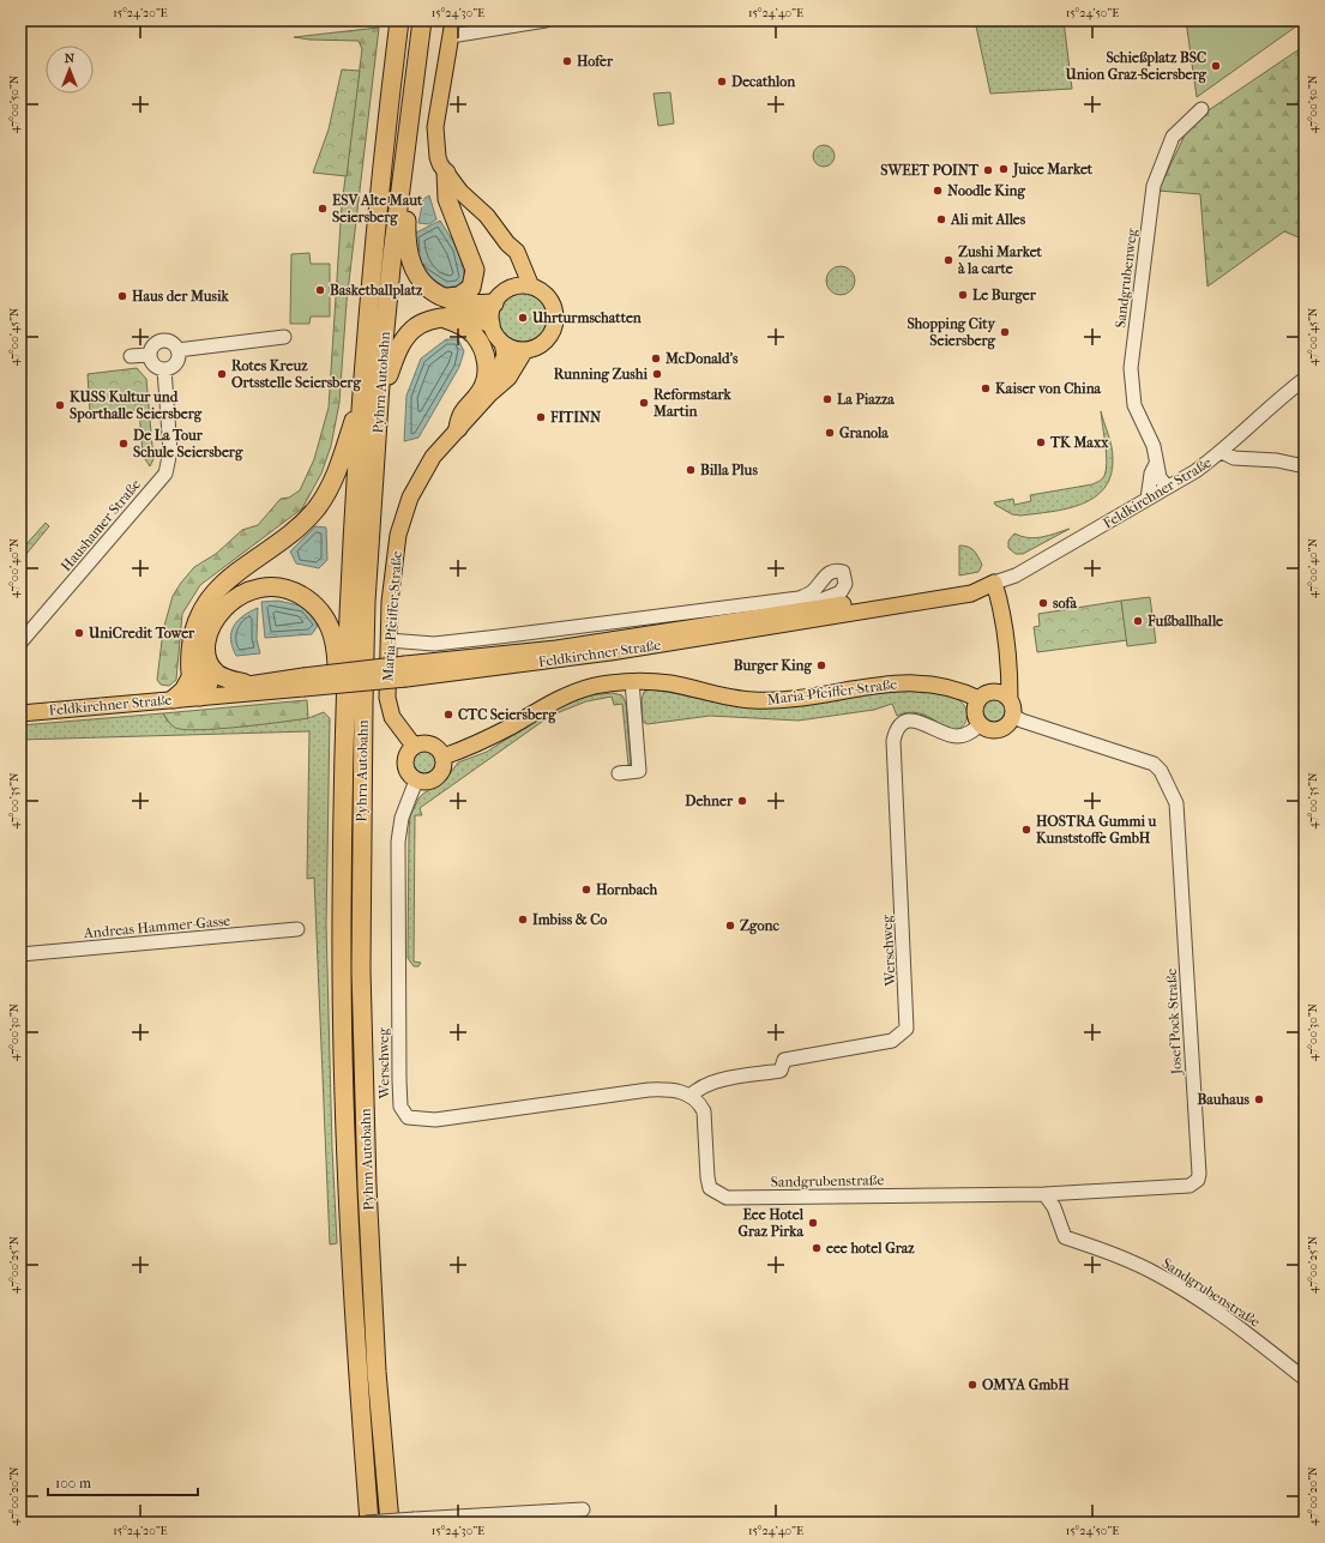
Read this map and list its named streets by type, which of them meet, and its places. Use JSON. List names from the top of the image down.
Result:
{
  "streets": {
    "highway": ["Pyhrn Autobahn"],
    "main road": ["Feldkirchner Straße", "Maria-Pfeiffer-Straße"],
    "street": [
      "Sandgrubenweg",
      "Haushamer Straße",
      "Andreas Hammer-Gasse",
      "Werschweg",
      "Josef Pock-Straße",
      "Sandgrubenstraße"
    ]
  },
  "crossings": [
    ["Sandgrubenweg", "Feldkirchner Straße"],
    ["Maria-Pfeiffer-Straße", "Werschweg"],
    ["Maria-Pfeiffer-Straße", "Josef Pock-Straße"],
    ["Werschweg", "Josef Pock-Straße"],
    ["Werschweg", "Sandgrubenstraße"],
    ["Josef Pock-Straße", "Sandgrubenstraße"]
  ],
  "places": [
    "Hofer",
    "Schießplatz BSC Union Graz-Seiersberg",
    "Decathlon",
    "Juice Market",
    "SWEET POINT",
    "Noodle King",
    "ESV Alte Maut Seiersberg",
    "Ali mit Alles",
    "Zushi Market à la carte",
    "Basketballplatz",
    "Le Burger",
    "Haus der Musik",
    "Uhrturmschatten",
    "Shopping City Seiersberg",
    "McDonald's",
    "Rotes Kreuz Ortsstelle Seiersberg",
    "Running Zushi",
    "Kaiser von China",
    "La Piazza",
    "Reformstark Martin",
    "KUSS Kultur und Sporthalle Seiersberg",
    "FITINN",
    "Granola",
    "TK Maxx",
    "De La Tour Schule Seiersberg",
    "Billa Plus",
    "sofa",
    "Fußballhalle",
    "UniCredit Tower",
    "Burger King",
    "CTC Seiersberg",
    "Dehner",
    "HOSTRA Gummi u Kunststoffe GmbH",
    "Hornbach",
    "Imbiss & Co",
    "Zgonc",
    "Bauhaus",
    "Eee Hotel Graz Pirka",
    "eee hotel Graz",
    "OMYA GmbH"
  ],
  "scale_bar": "100 m",
  "north": "top",
  "coordinates": [
    "15°24'20\"E",
    "15°24'30\"E",
    "15°24'40\"E",
    "15°24'50\"E",
    "47°00'50\"N",
    "47°00'45\"N",
    "47°00'40\"N",
    "47°00'35\"N",
    "47°00'30\"N",
    "47°00'25\"N",
    "47°00'20\"N"
  ]
}
